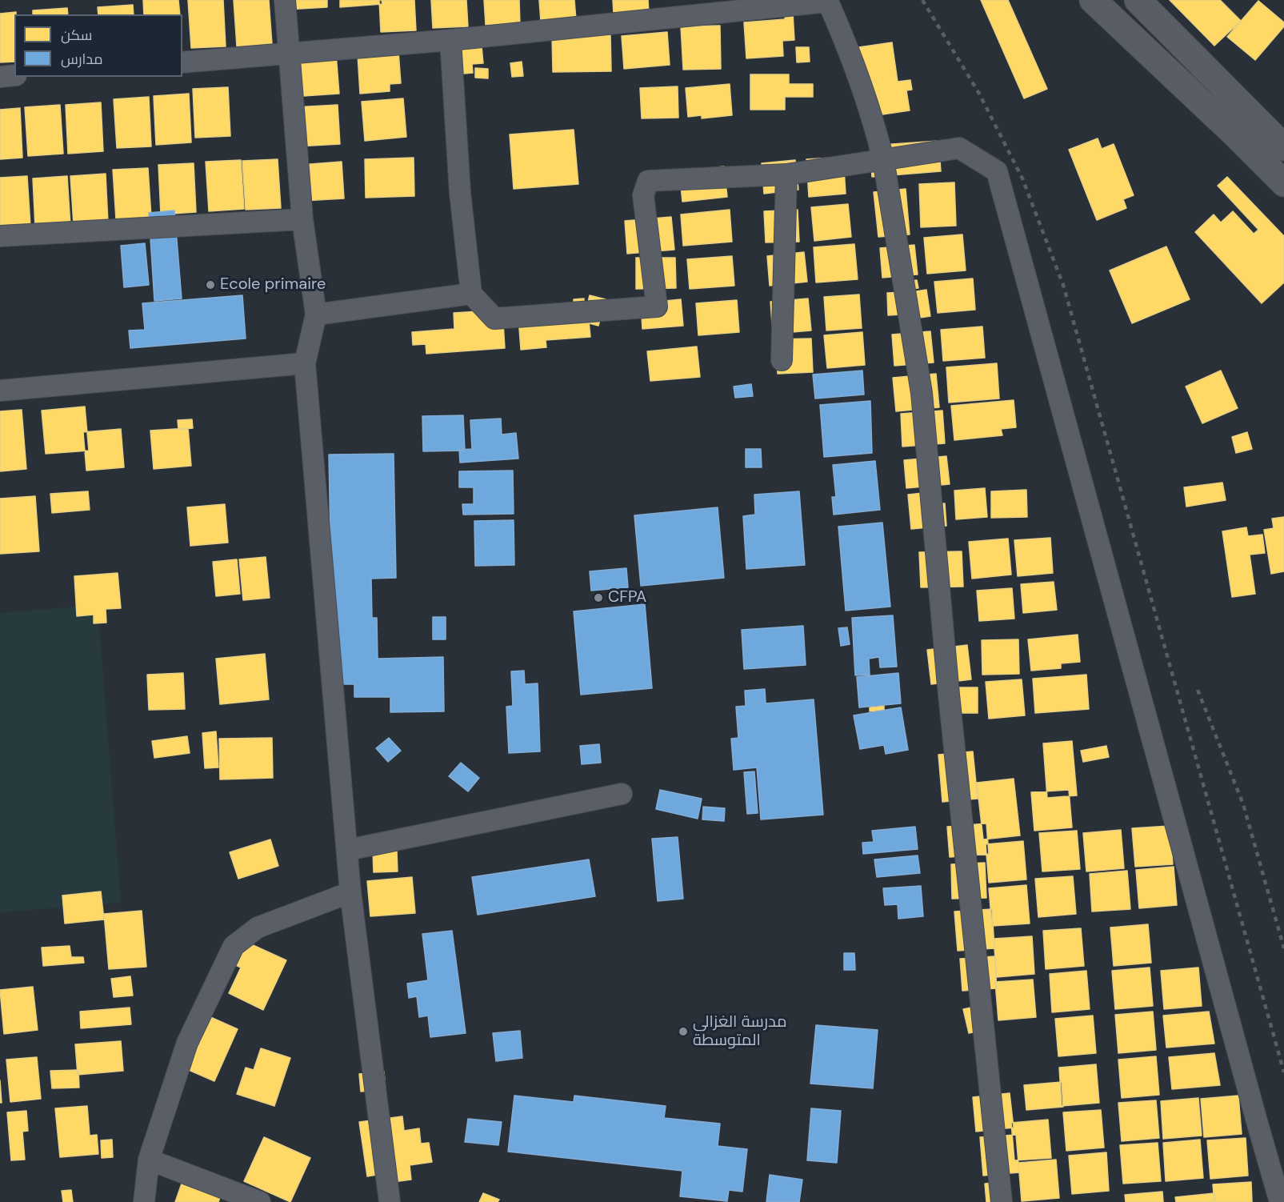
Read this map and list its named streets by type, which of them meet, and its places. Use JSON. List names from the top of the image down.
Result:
{
  "places": ["Ecole primaire", "CFPA", "مدرسة الغزالي المتوسطة"],
  "legend": ["سكن", "مدارس"]
}
